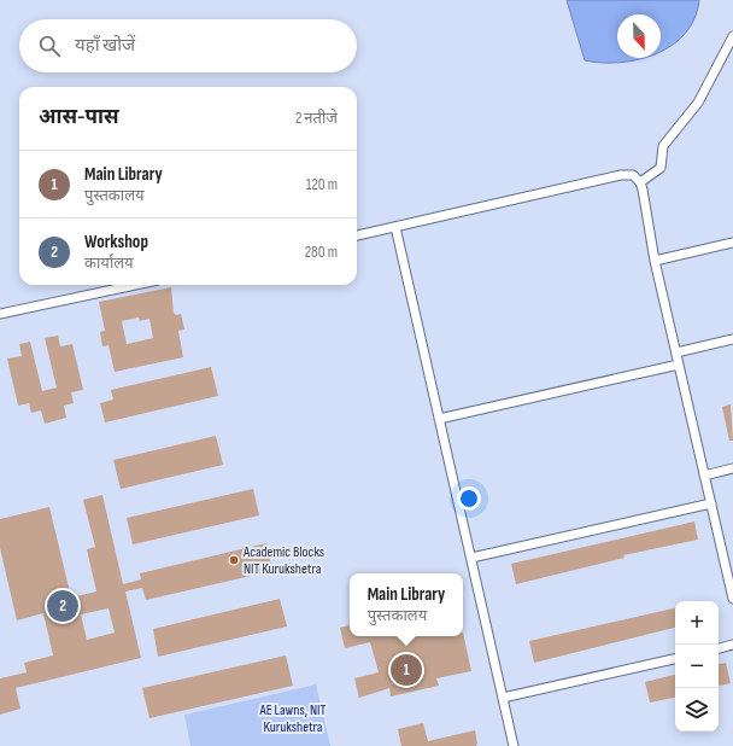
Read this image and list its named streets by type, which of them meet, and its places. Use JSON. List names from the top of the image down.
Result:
{
  "parks": ["AE Lawns, NIT Kurukshetra"],
  "places": ["Academic Blocks NIT Kurukshetra"],
  "north": "bottom",
  "page": {
    "search": "यहाँ खोजें",
    "heading": ["आस-पास", "2 नतीजे"],
    "list": [
      {
        "mark": "1",
        "name": "Main Library",
        "note": "पुस्तकालय",
        "value": "120 m"
      },
      {
        "mark": "2",
        "name": "Workshop",
        "note": "कार्यालय",
        "value": "280 m"
      }
    ],
    "popup": ["Main Library", "पुस्तकालय"],
    "pins": ["2", "1"],
    "map_buttons": ["+", "−"]
  }
}
